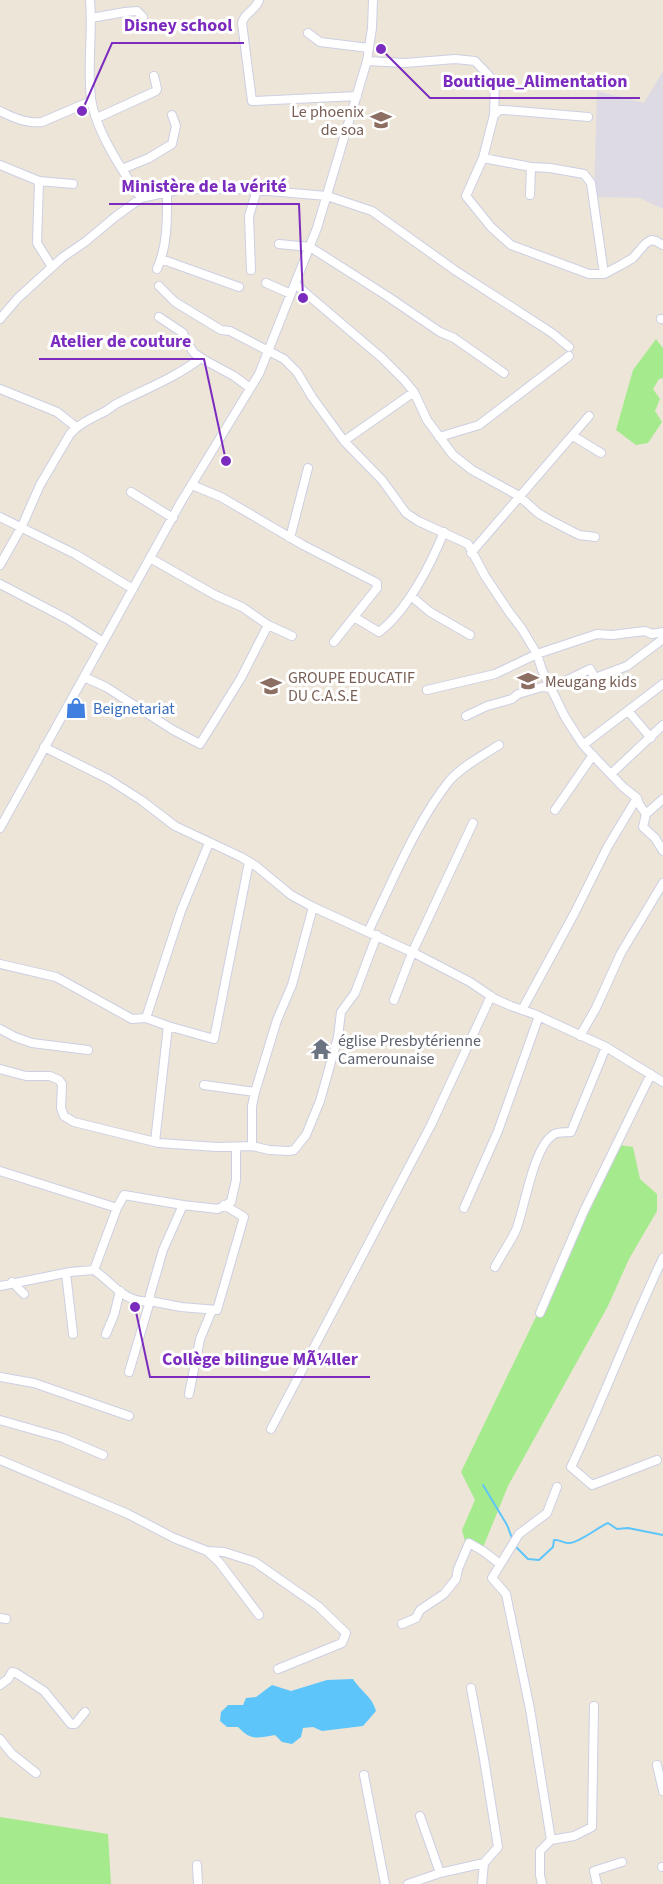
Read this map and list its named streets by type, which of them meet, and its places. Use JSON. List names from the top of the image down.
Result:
{
  "places": {
    "other": [
      "Boutique_Alimentation",
      "Disney school",
      "Ministère de la vérité",
      "Atelier de couture",
      "Collège bilingue MÃ¼ller"
    ],
    "school or university": ["Le phoenix de soa", "Meugang kids", "GROUPE EDUCATIF DU C.A.S.E"],
    "shop": ["Beignetariat"],
    "temple": ["église Presbytérienne Camerounaise"]
  }
}
